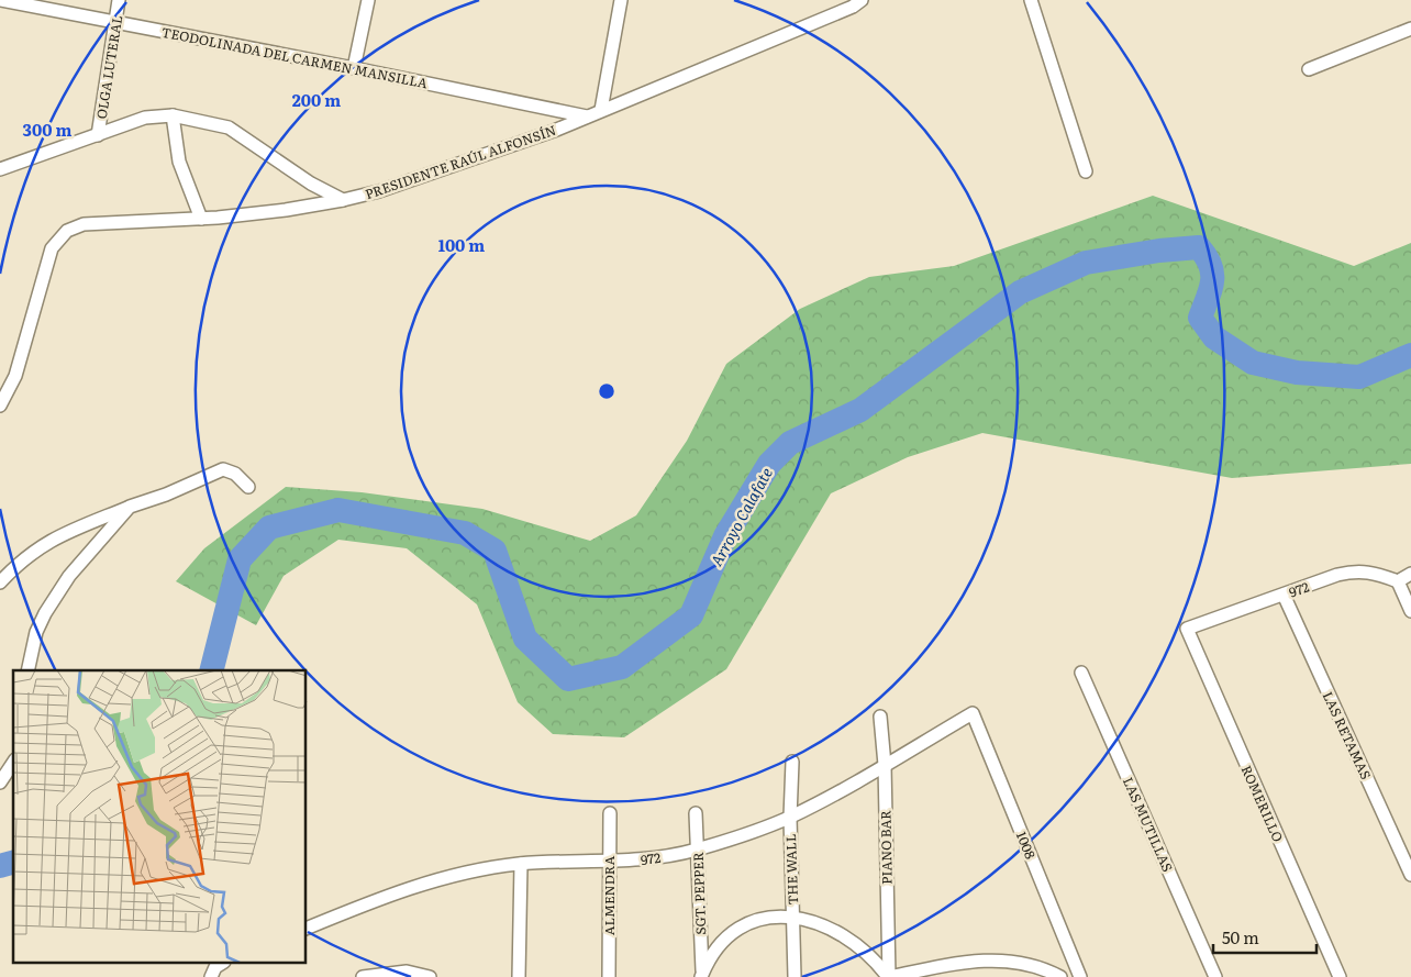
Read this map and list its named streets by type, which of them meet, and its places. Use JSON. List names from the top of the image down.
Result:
{
  "streets": {
    "street": [
      "TEODOLINADA DEL CARMEN MANSILLA",
      "OLGA LUTERAL",
      "PRESIDENTE RAÚL ALFONSÍN",
      "972",
      "LAS RETAMAS",
      "ROMERILLO",
      "LAS MUTILLAS",
      "1008",
      "PIANO BAR",
      "THE WALL",
      "SGT. PEPPER",
      "ALMENDRA"
    ]
  },
  "crossings": [
    ["TEODOLINADA DEL CARMEN MANSILLA", "OLGA LUTERAL"],
    ["TEODOLINADA DEL CARMEN MANSILLA", "PRESIDENTE RAÚL ALFONSÍN"],
    ["972", "LAS RETAMAS"],
    ["972", "ROMERILLO"],
    ["972", "1008"],
    ["972", "PIANO BAR"],
    ["972", "THE WALL"],
    ["972", "SGT. PEPPER"],
    ["972", "ALMENDRA"]
  ],
  "water": ["Arroyo Calafate"],
  "scale_bar": "50 m",
  "rings": ["200 m", "300 m", "100 m"]
}
